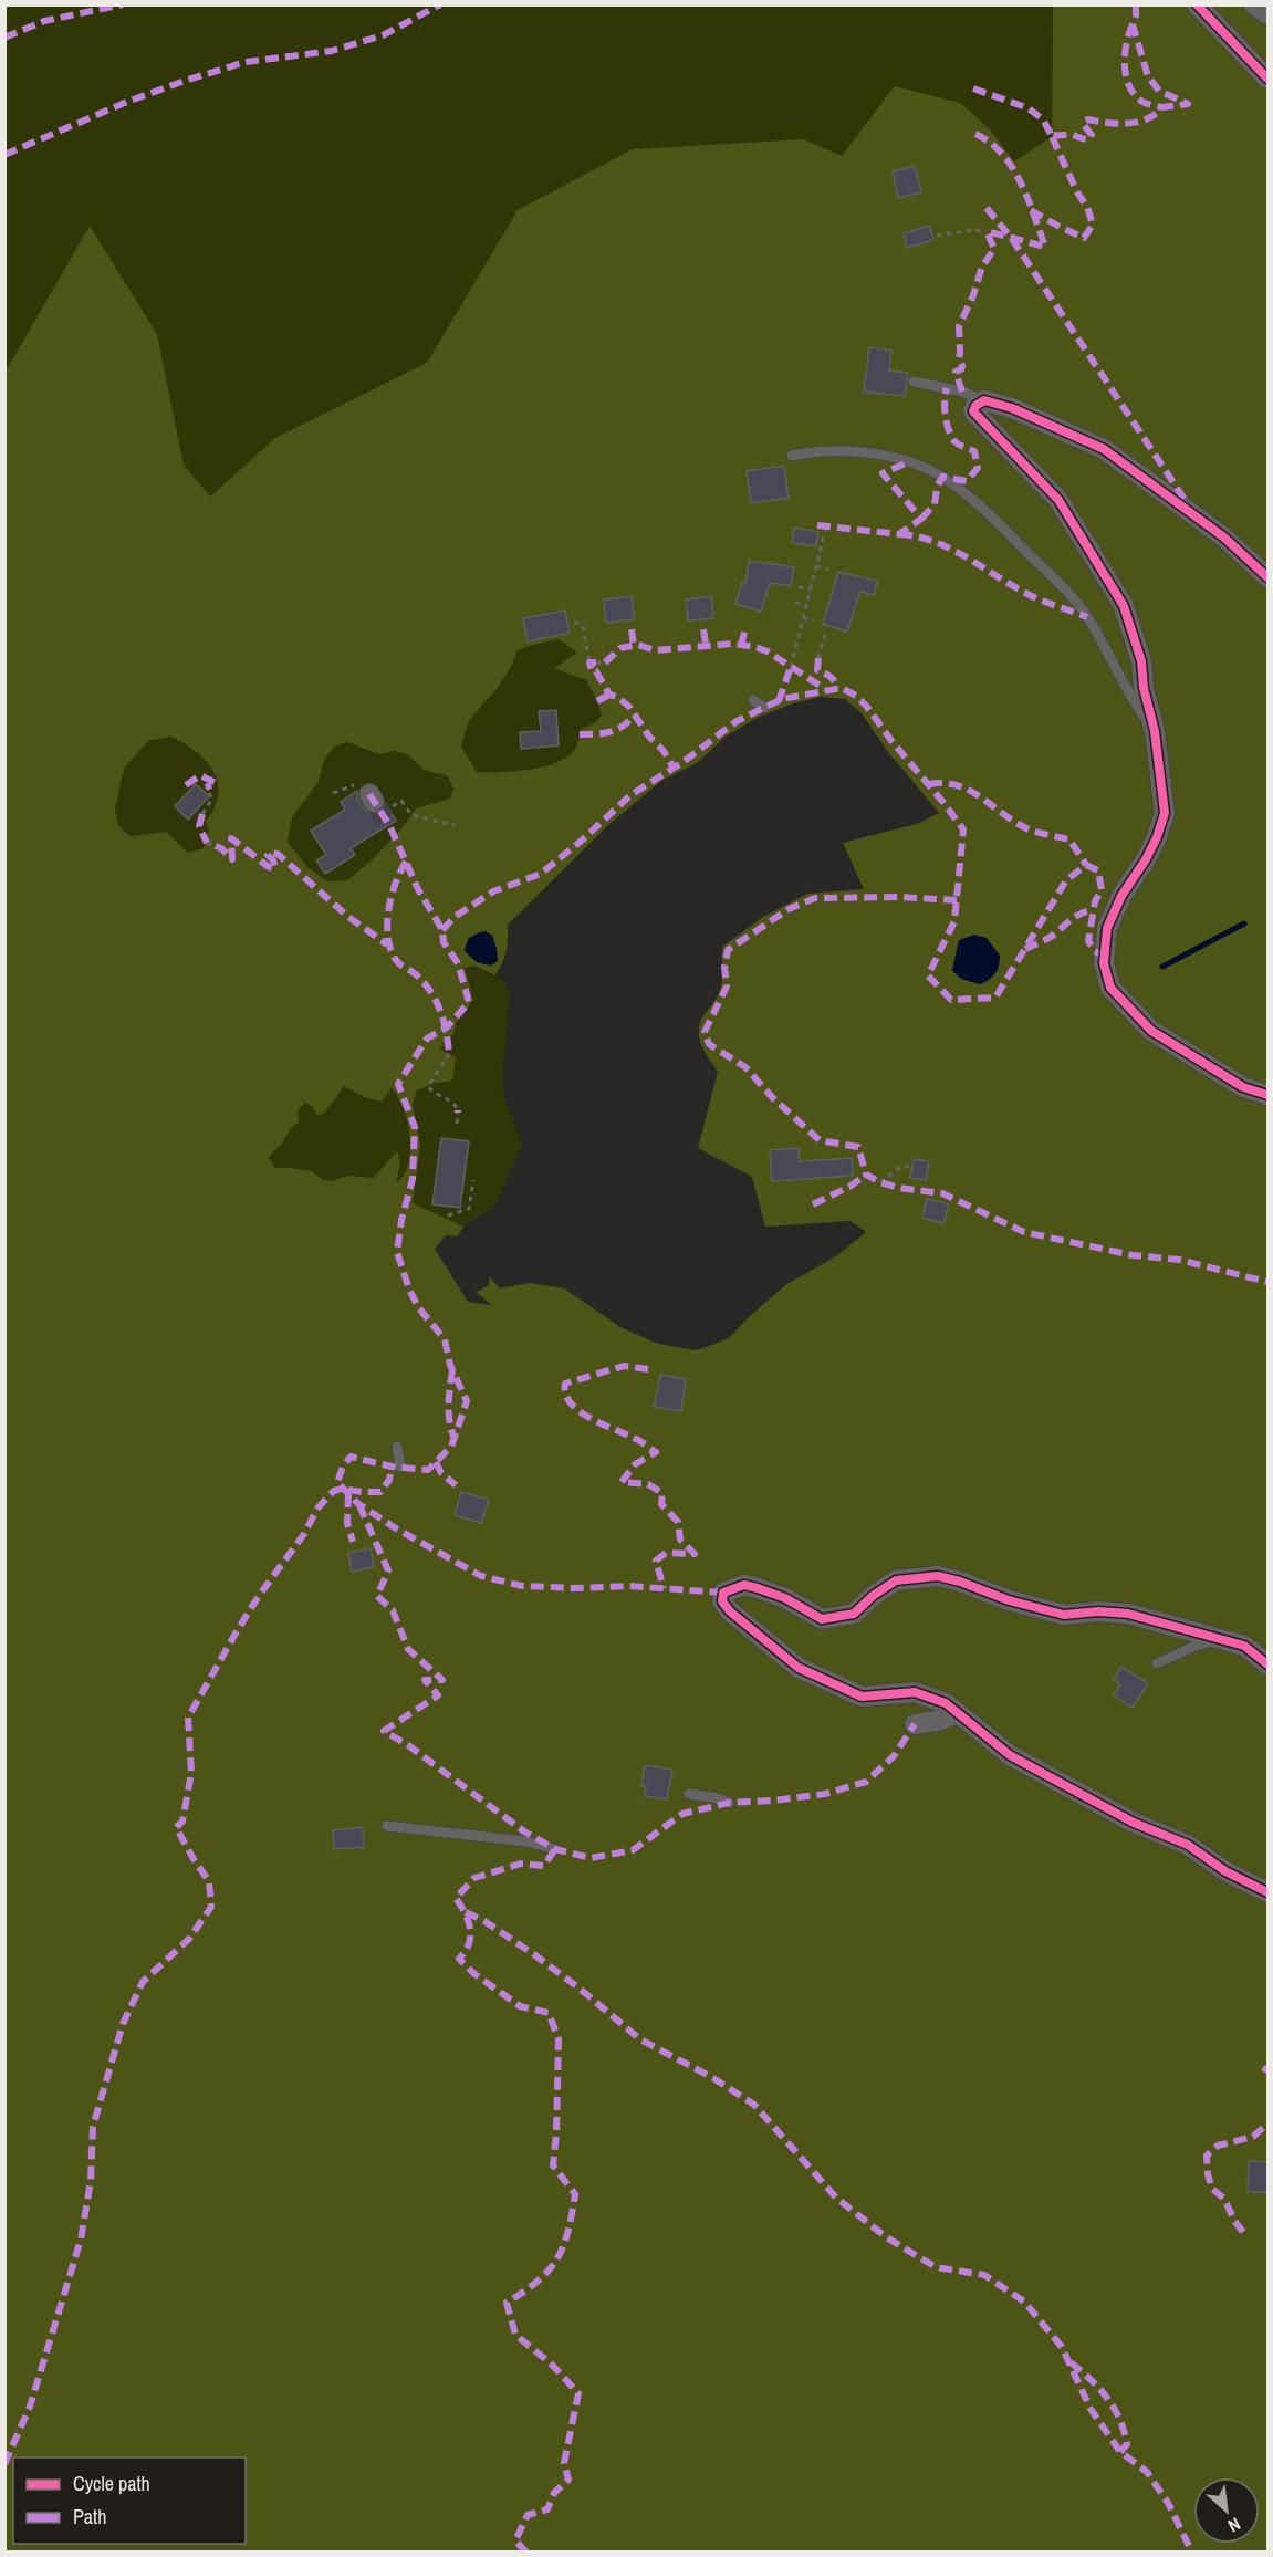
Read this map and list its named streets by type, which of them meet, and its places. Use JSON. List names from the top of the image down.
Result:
{
  "legend": ["Cycle path", "Path"],
  "north": "bottom right"
}
